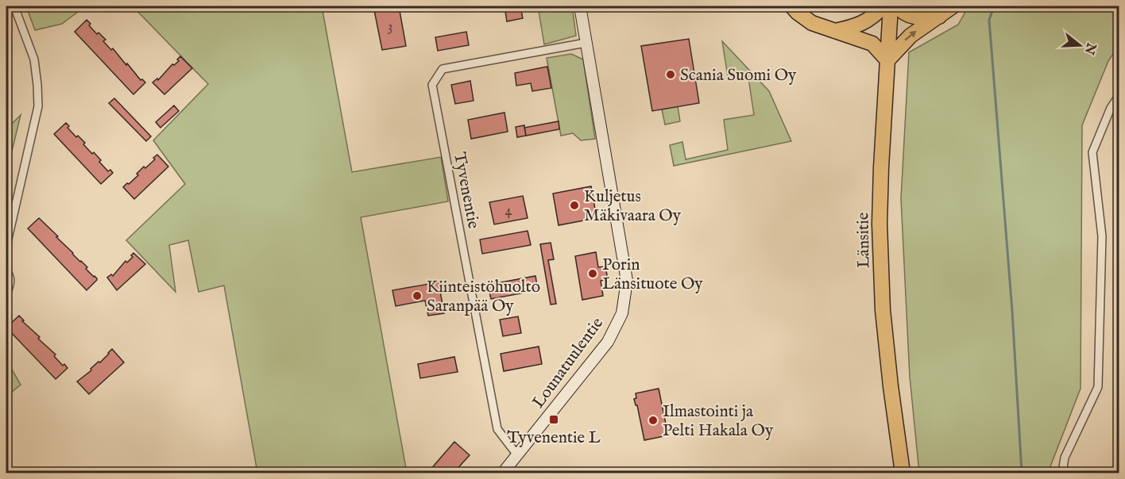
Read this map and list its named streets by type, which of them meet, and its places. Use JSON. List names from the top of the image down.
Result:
{
  "streets": {
    "highway": ["Länsitie"],
    "street": ["Tyvenentie", "Lounatuulentie"]
  },
  "crossings": [
    ["Tyvenentie", "Lounatuulentie"]
  ],
  "places": {
    "other": [
      "Scania Suomi Oy",
      "Kuljetus Mäkivaara Oy",
      "Porin Länsituote Oy",
      "Kiinteistöhuolto Saranpää Oy",
      "Ilmastointi ja Pelti Hakala Oy"
    ],
    "transit": ["Tyvenentie L"]
  },
  "house_numbers": ["3", "4"],
  "north": "right"
}
